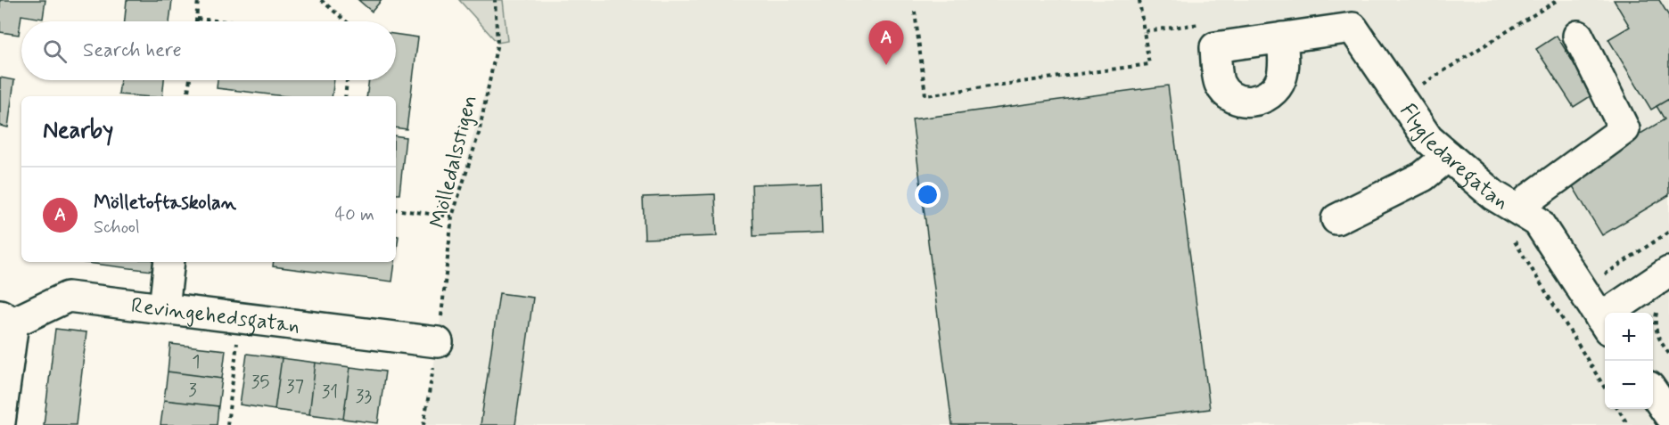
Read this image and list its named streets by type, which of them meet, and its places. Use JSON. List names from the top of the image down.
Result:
{
  "streets": {
    "street": ["Flygledaregatan", "Revingehedsgatan"],
    "path": ["Mölledalsstigen"]
  },
  "crossings": [
    ["Mölledalsstigen", "Revingehedsgatan"]
  ],
  "house_numbers": [
    "1",
    "35",
    "37",
    "3",
    "31",
    "33"
  ],
  "page": {
    "pins": "A",
    "search": "Search here",
    "heading": "Nearby",
    "list": [
      {
        "mark": "A",
        "name": "Mölletoftaskolan",
        "note": "School",
        "value": "40 m"
      }
    ],
    "map_buttons": ["+", "−"]
  }
}
